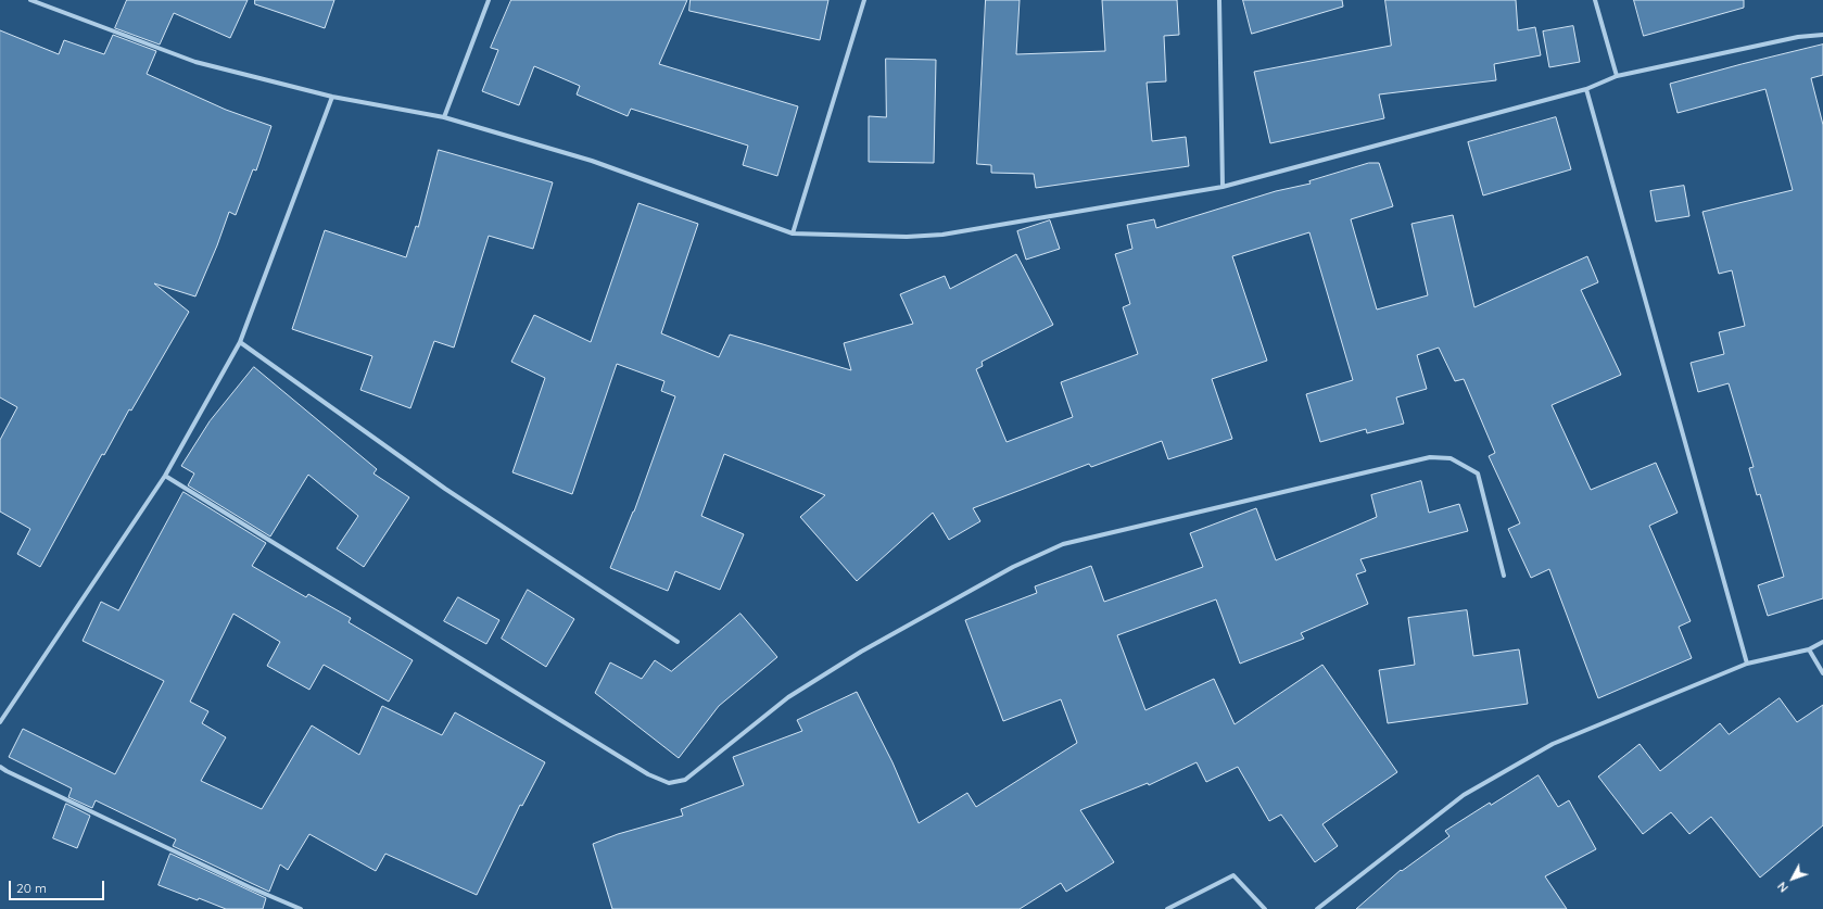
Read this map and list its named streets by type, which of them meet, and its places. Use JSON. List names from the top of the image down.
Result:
{
  "scale_bar": "20 m",
  "north": "bottom left"
}
